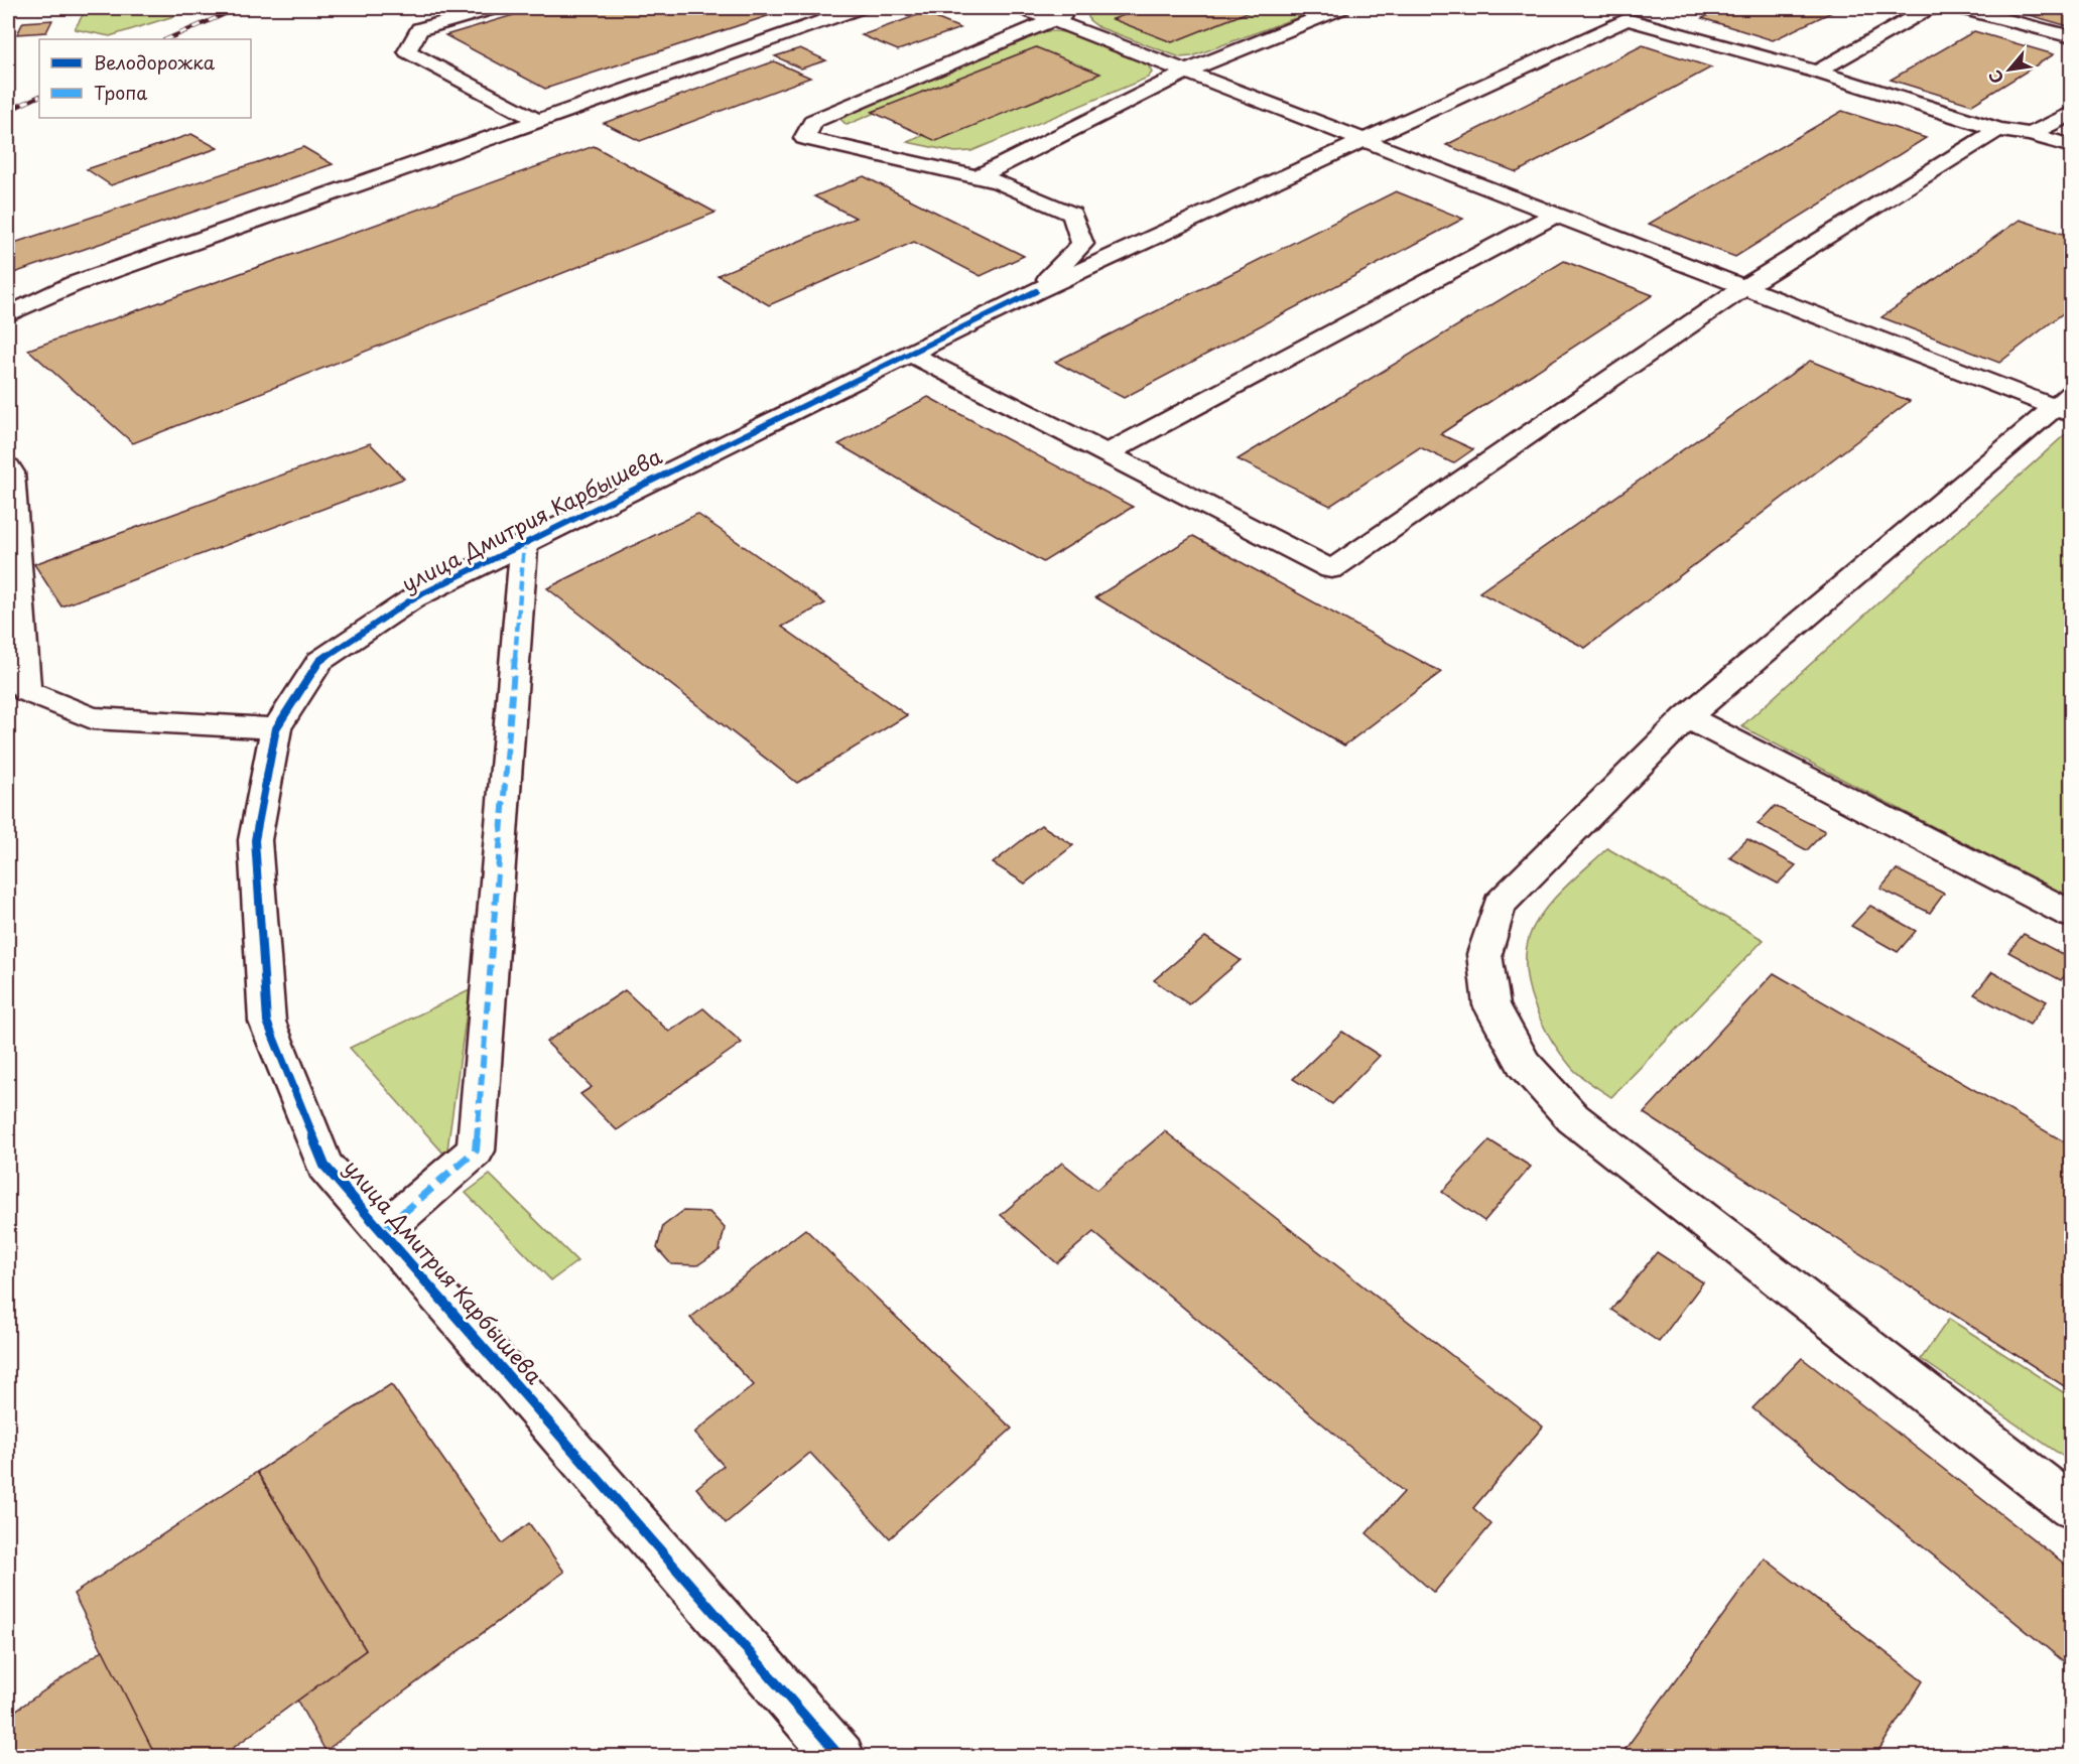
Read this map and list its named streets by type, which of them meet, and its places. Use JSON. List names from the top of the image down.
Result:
{
  "streets": {
    "street": ["улица Дмитрия Карбышева"]
  },
  "legend": ["Велодорожка", "Тропа"],
  "north": "bottom left"
}
